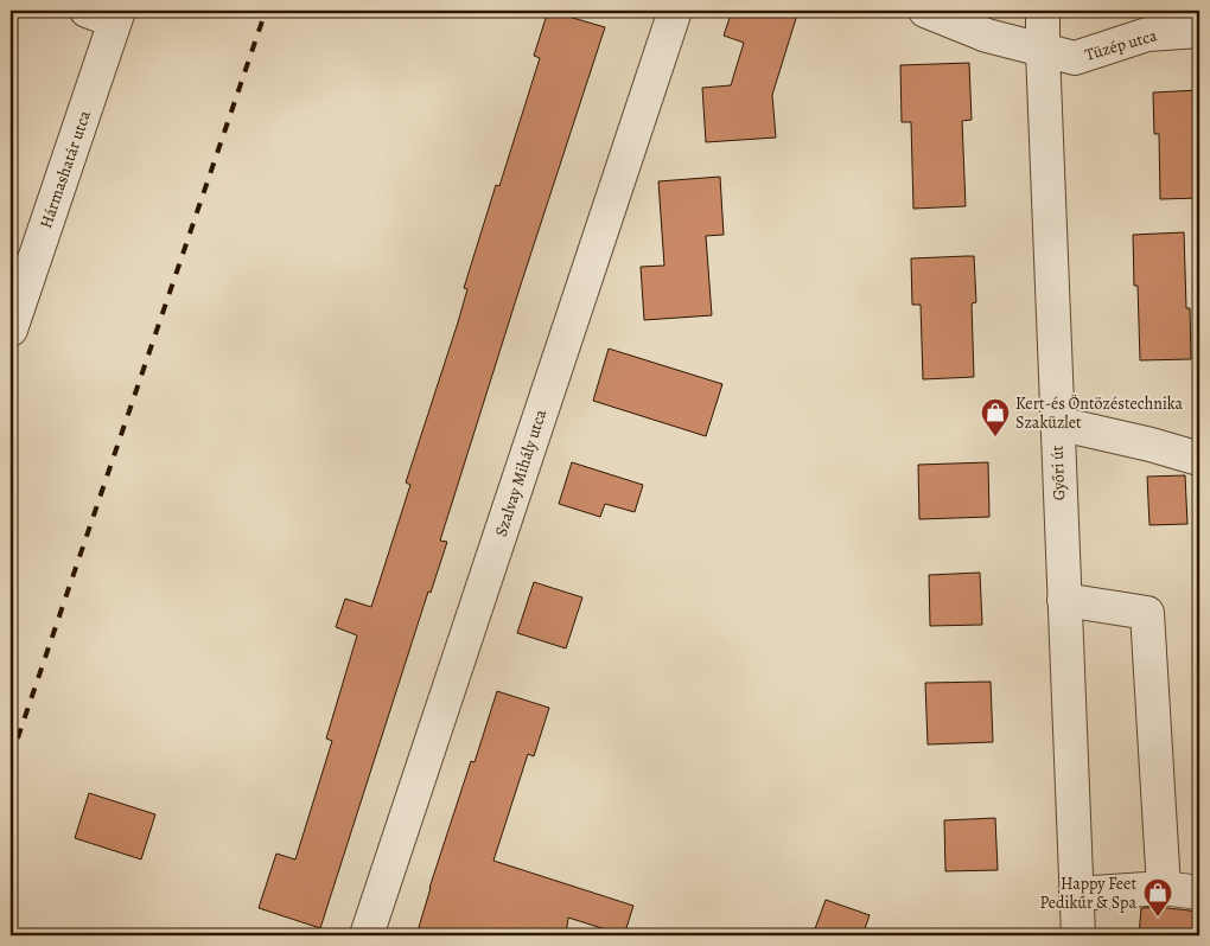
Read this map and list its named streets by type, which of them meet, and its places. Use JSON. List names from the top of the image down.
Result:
{
  "streets": {
    "street": [
      "Tüzép utca",
      "Hármashatár utca",
      "Szalvay Mihály utca",
      "Győri út"
    ]
  },
  "crossings": [
    ["Tüzép utca", "Győri út"]
  ],
  "places": {
    "shop": ["Kert-és Öntözéstechnika Szaküzlet", "Happy Feet Pedikűr & Spa"]
  }
}
